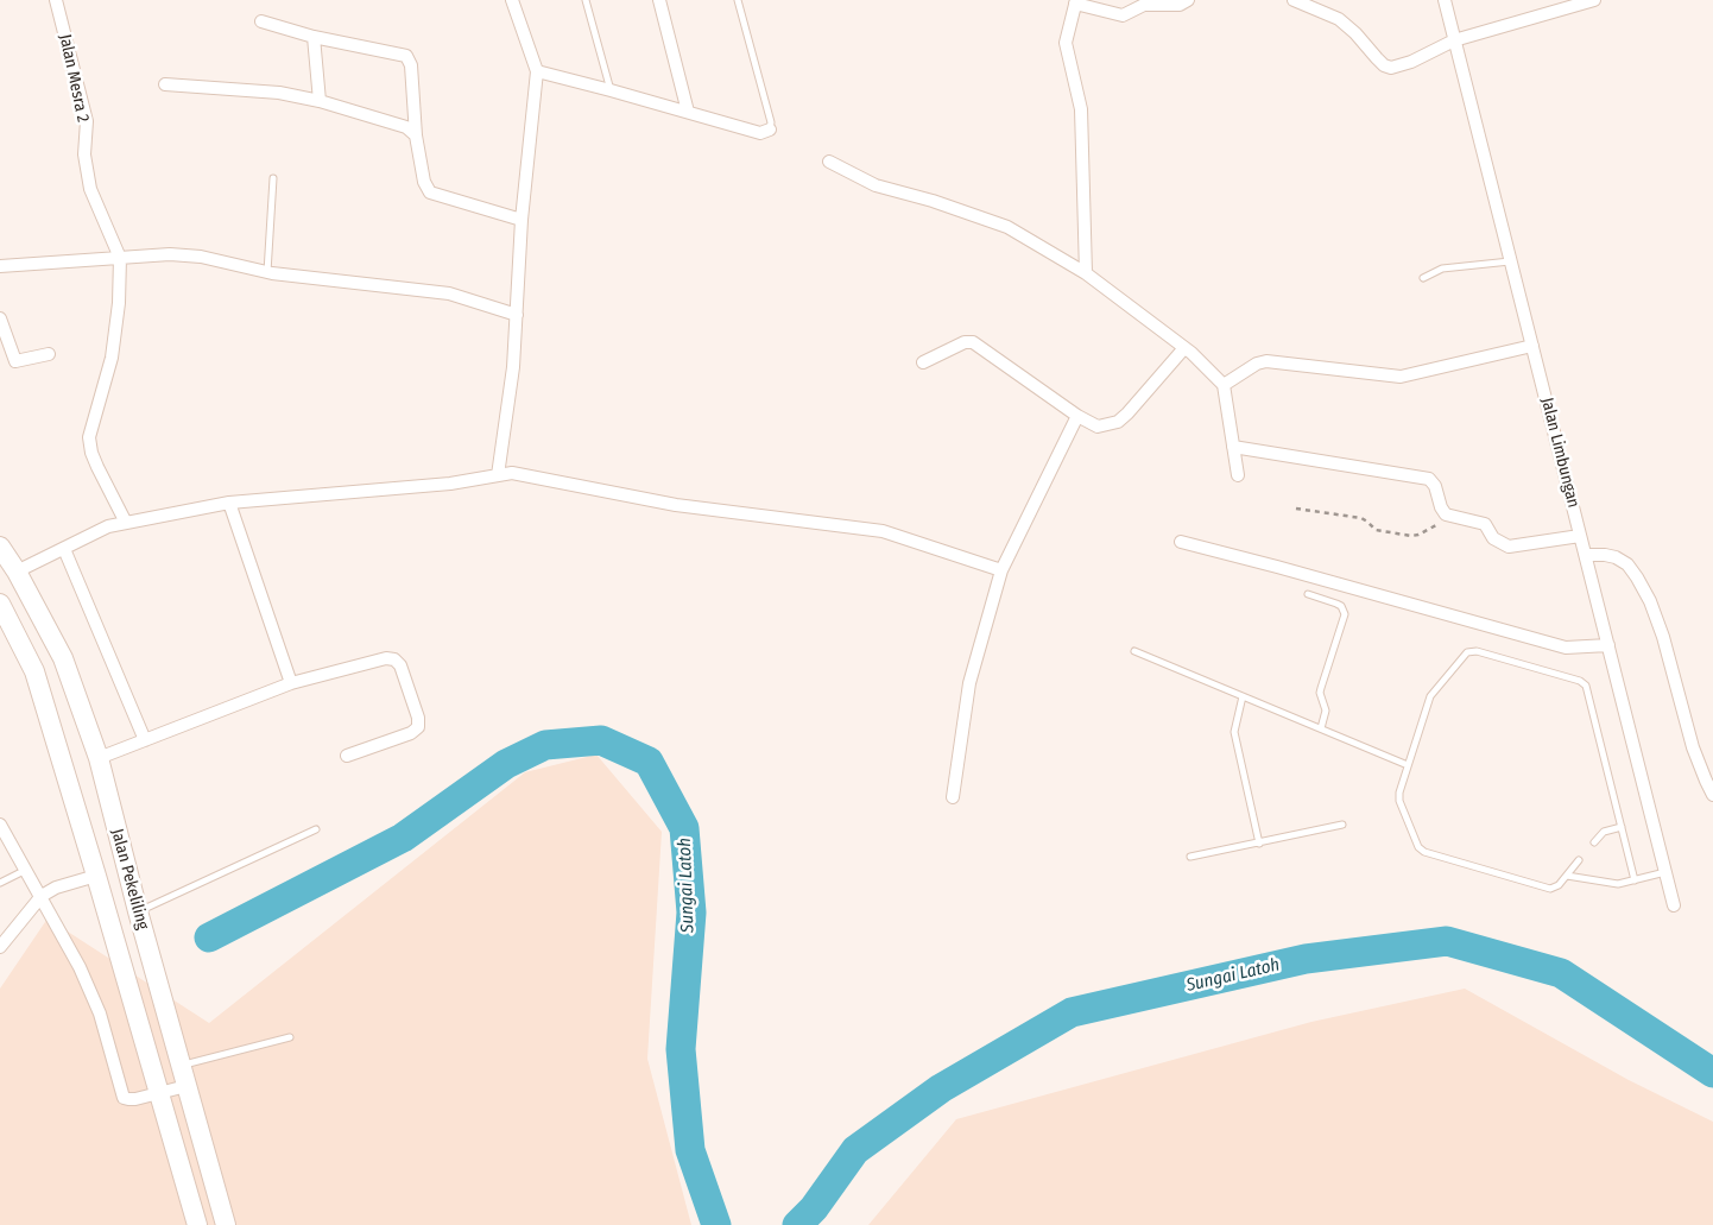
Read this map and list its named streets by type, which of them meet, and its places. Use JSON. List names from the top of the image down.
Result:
{
  "streets": {
    "main road": ["Jalan Pekeliling"],
    "street": ["Jalan Mesra 2", "Jalan Limbungan"]
  },
  "water": ["Sungai Latoh"]
}
